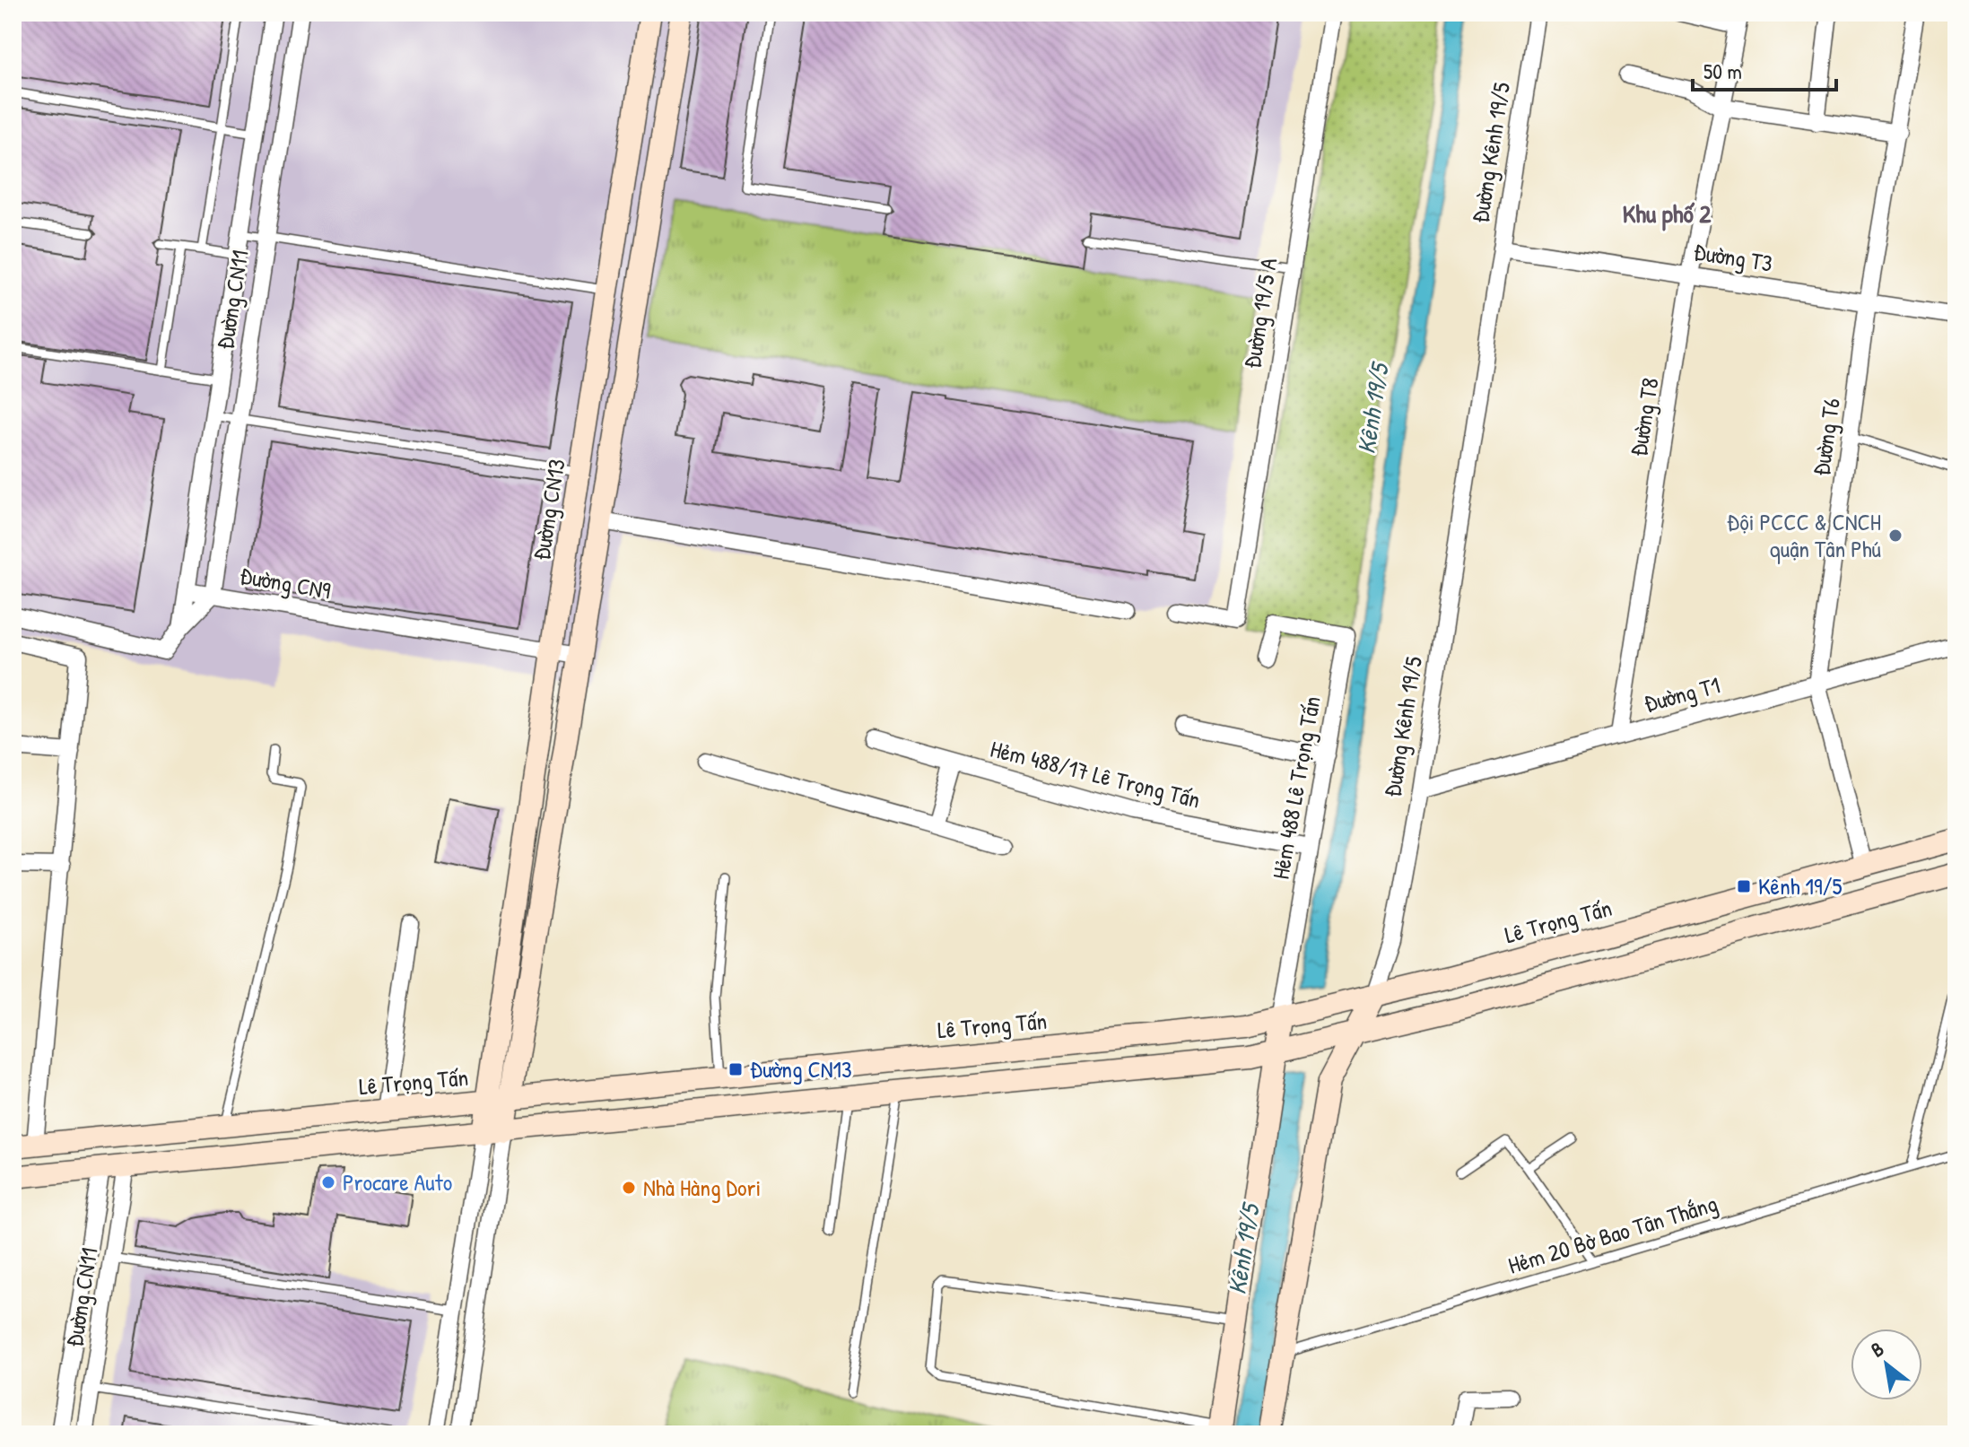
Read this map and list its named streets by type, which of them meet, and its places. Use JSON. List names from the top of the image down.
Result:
{
  "streets": {
    "main road": ["Đường Kênh 19/5", "Đường CN13", "Lê Trọng Tấn"],
    "street": [
      "Đường T3",
      "Đường CN11",
      "Đường 19/5 A",
      "Đường T8",
      "Đường T6",
      "Đường CN9",
      "Đường T1",
      "Hẻm 488/17 Lê Trọng Tấn",
      "Hẻm 488 Lê Trọng Tấn"
    ],
    "lane": ["Hẻm 20 Bờ Bao Tân Thắng"]
  },
  "crossings": [
    ["Đường Kênh 19/5", "Đường T3"],
    ["Đường Kênh 19/5", "Đường T1"],
    ["Đường Kênh 19/5", "Lê Trọng Tấn"],
    ["Đường Kênh 19/5", "Hẻm 20 Bờ Bao Tân Thắng"],
    ["Đường T3", "Đường T8"],
    ["Đường T3", "Đường T6"],
    ["Đường CN11", "Đường CN9"],
    ["Đường T8", "Đường T1"],
    ["Đường T6", "Đường T1"],
    ["Đường T6", "Lê Trọng Tấn"],
    ["Đường CN13", "Đường CN9"],
    ["Đường CN13", "Lê Trọng Tấn"],
    ["Hẻm 488/17 Lê Trọng Tấn", "Hẻm 488 Lê Trọng Tấn"],
    ["Hẻm 488 Lê Trọng Tấn", "Lê Trọng Tấn"]
  ],
  "districts": ["Khu phố 2"],
  "water": ["Kênh 19/5"],
  "places": {
    "other": ["Đội PCCC & CNCH quận Tân Phú", "Procare Auto", "Nhà Hàng Dori"],
    "transit": ["Kênh 19/5", "Đường CN13"]
  },
  "scale_bar": "50 m",
  "north": "top left"
}
